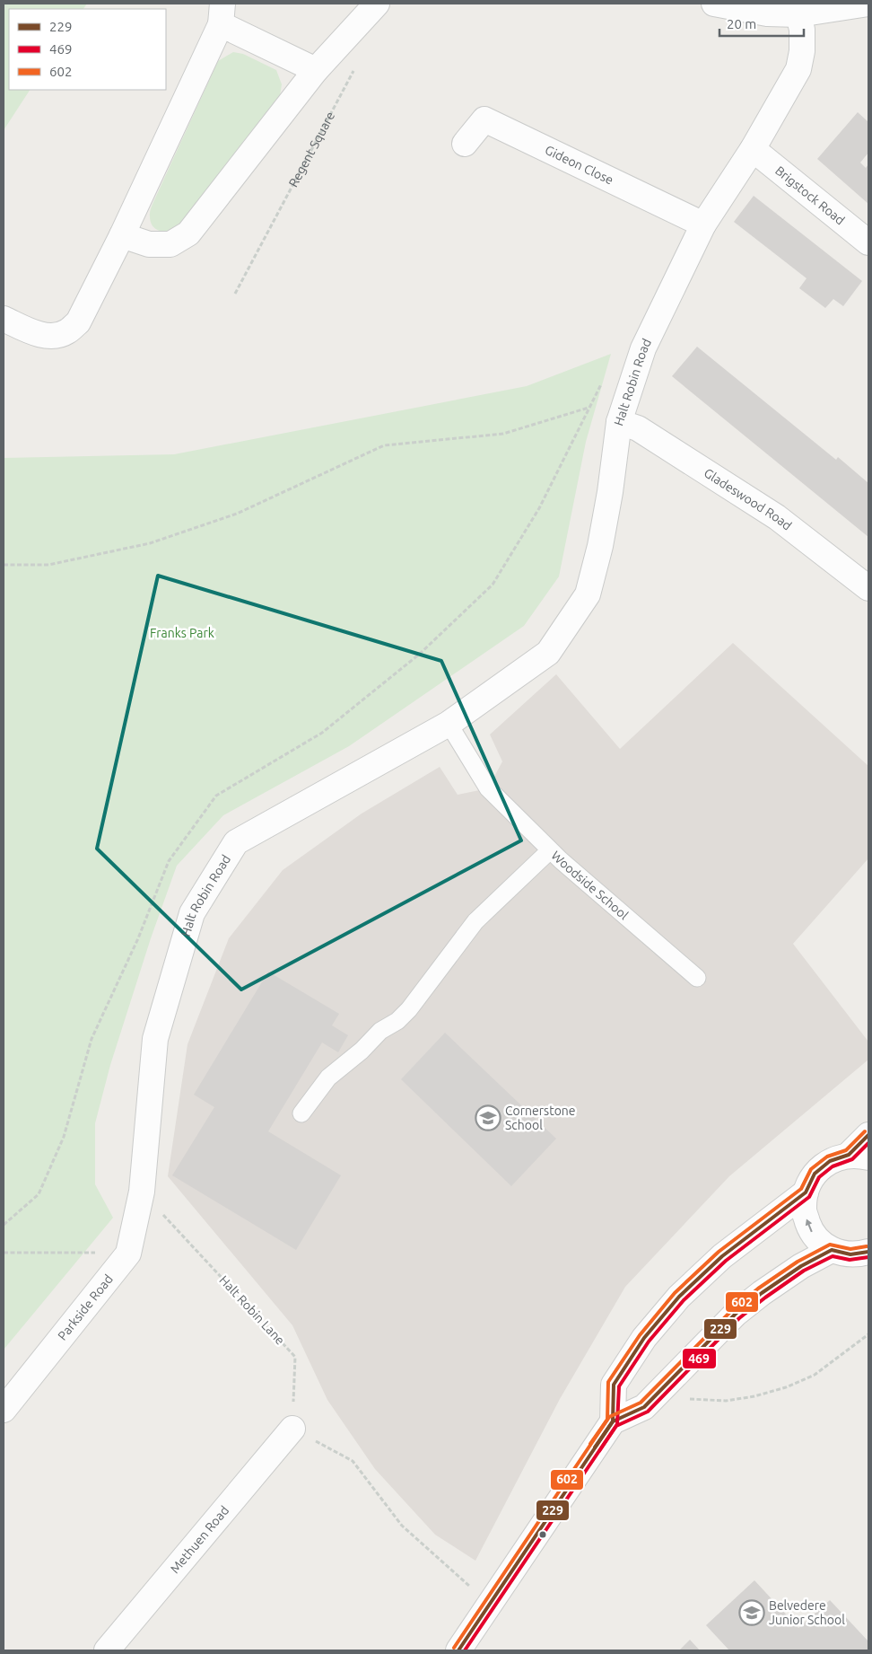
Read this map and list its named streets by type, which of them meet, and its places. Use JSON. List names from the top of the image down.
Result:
{
  "streets": {
    "street": [
      "Gideon Close",
      "Brigstock Road",
      "Halt Robin Road",
      "Gladeswood Road",
      "Parkside Road",
      "Methuen Road"
    ],
    "lane": ["Woodside School"],
    "path": ["Regent Square", "Halt Robin Lane"]
  },
  "crossings": [
    ["Gideon Close", "Halt Robin Road"],
    ["Brigstock Road", "Halt Robin Road"],
    ["Halt Robin Road", "Gladeswood Road"],
    ["Halt Robin Road", "Woodside School"],
    ["Halt Robin Road", "Parkside Road"],
    ["Halt Robin Road", "Halt Robin Lane"],
    ["Parkside Road", "Halt Robin Lane"],
    ["Halt Robin Lane", "Methuen Road"]
  ],
  "parks": ["Franks Park"],
  "places": {
    "school or university": ["Cornerstone School", "Belvedere Junior School"]
  },
  "lines": ["transit line 602", "transit line 229", "transit line 469"],
  "legend": ["229", "469", "602"],
  "scale_bar": "20 m"
}
